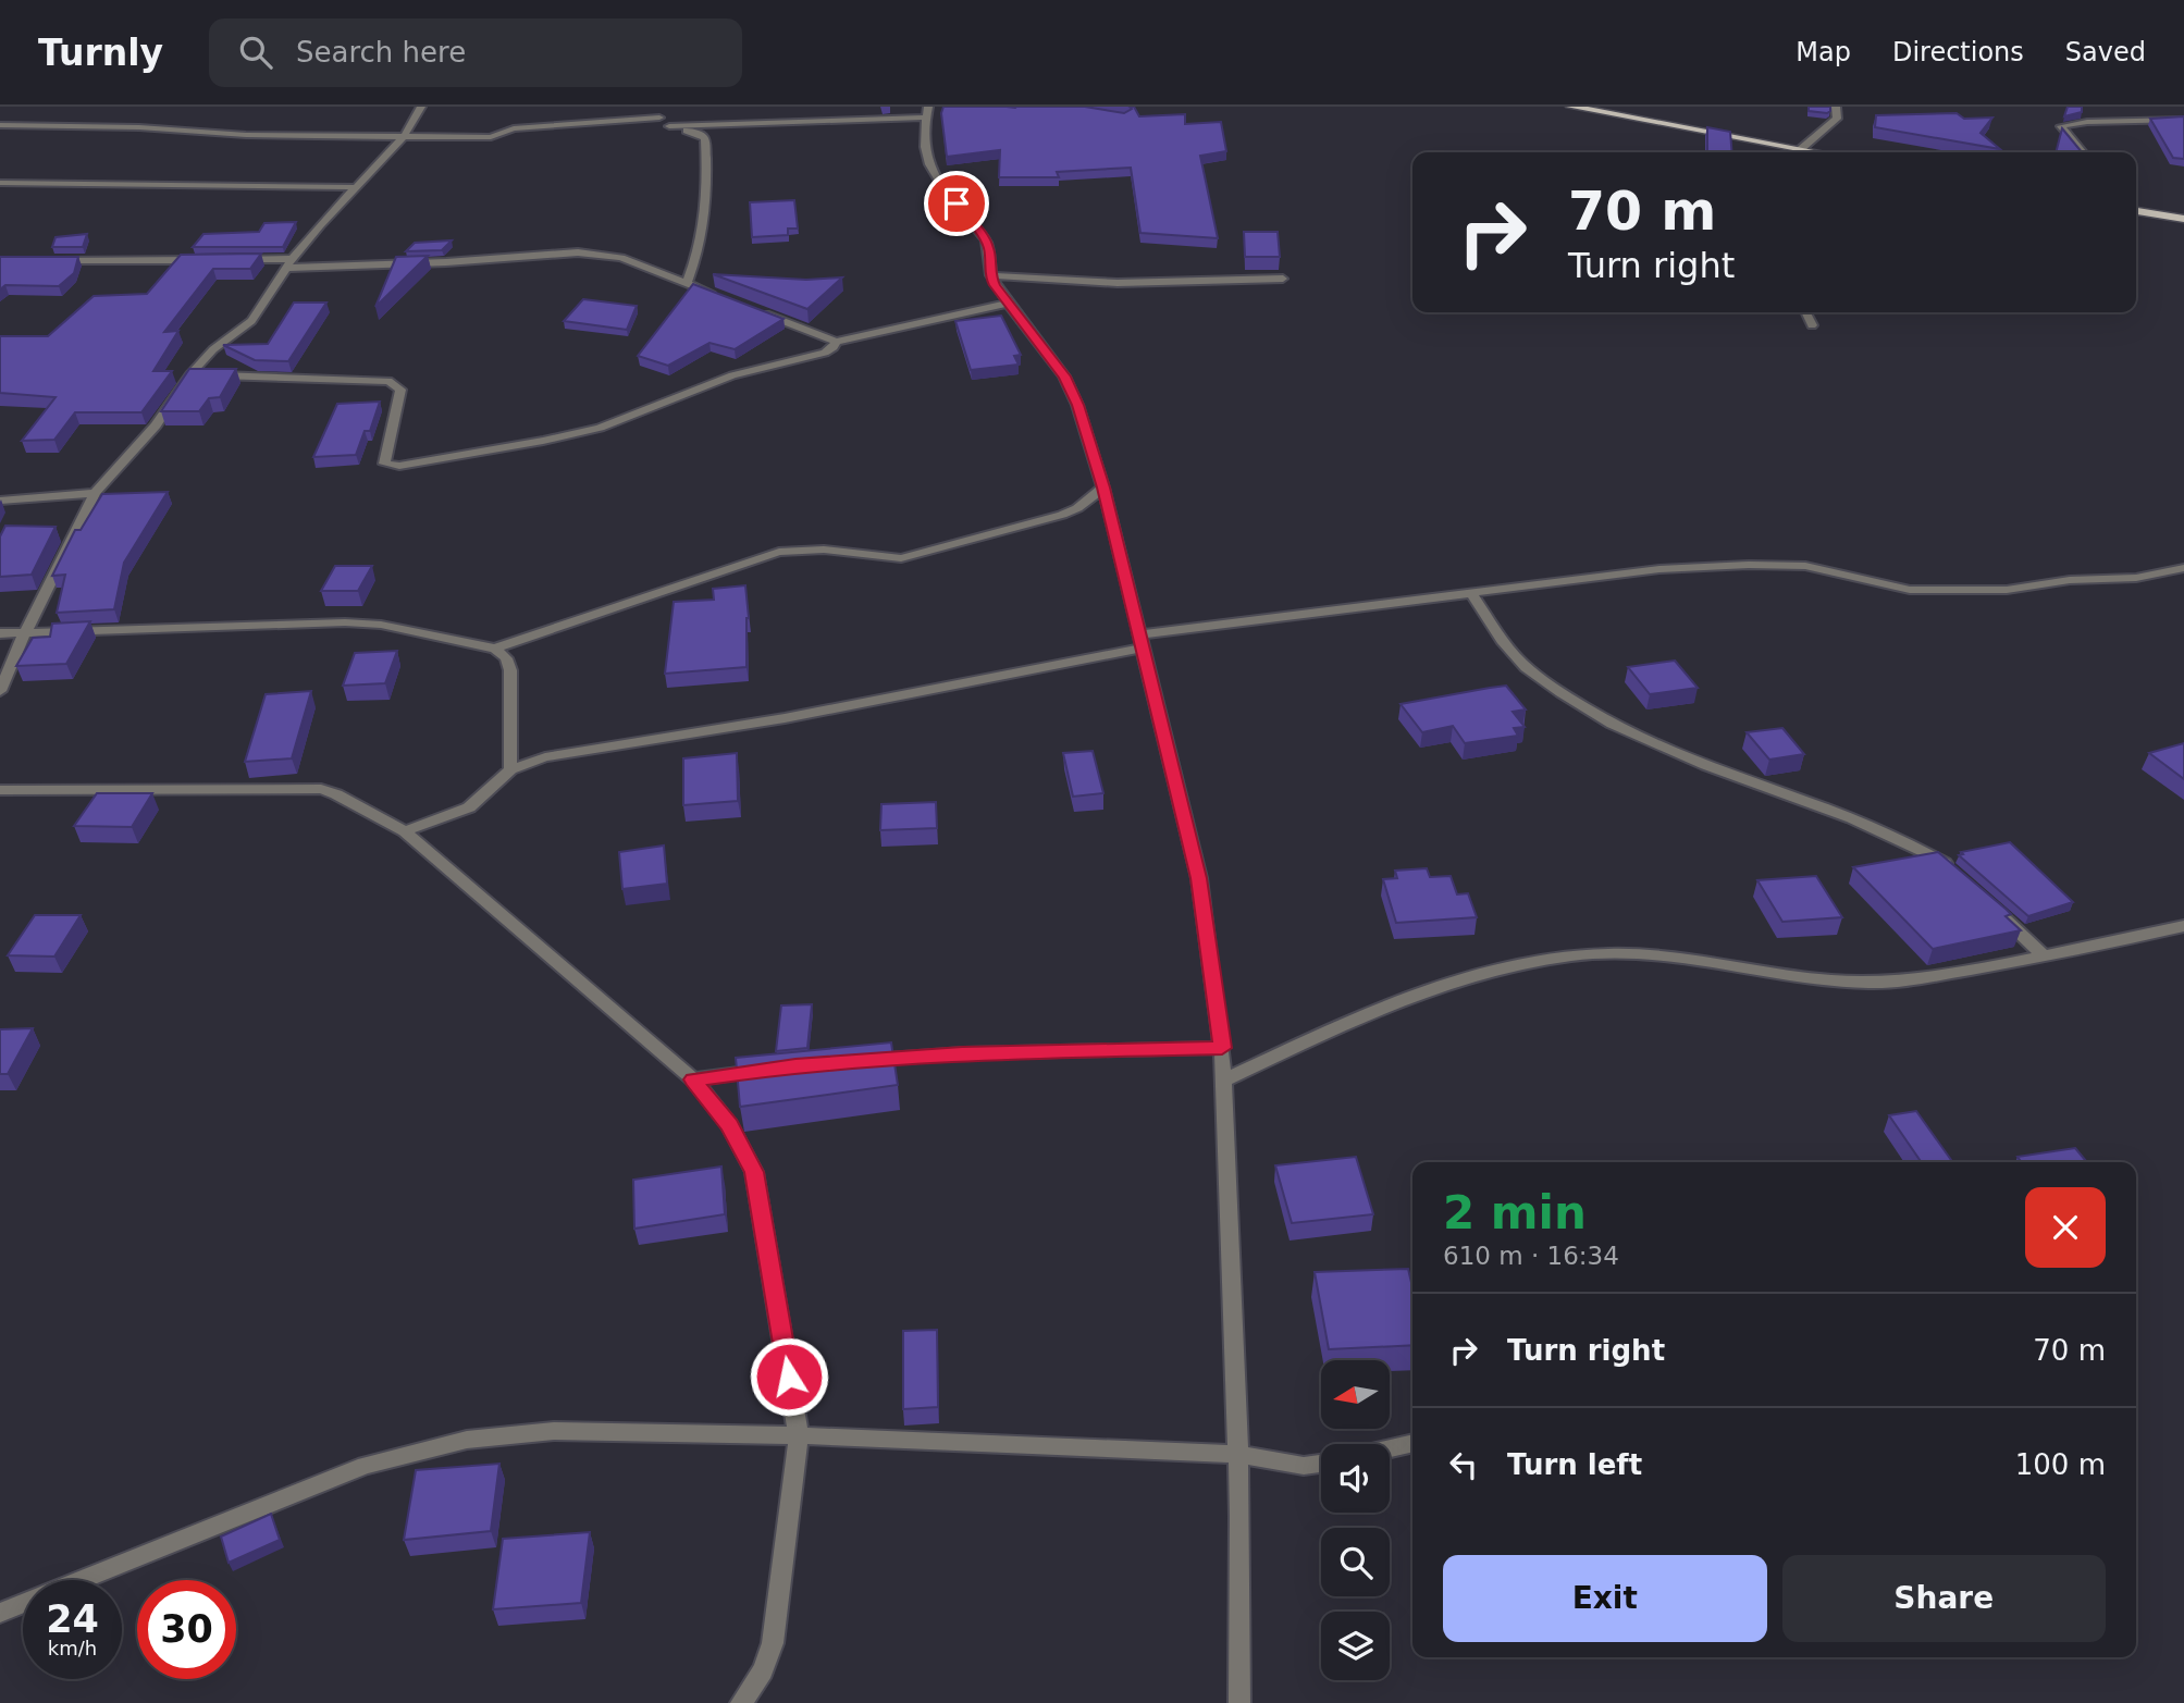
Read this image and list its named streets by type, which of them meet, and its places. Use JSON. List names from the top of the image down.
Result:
{
  "north": "left",
  "page": {
    "header": "Turnly",
    "search": "Search here",
    "nav": ["Map", "Directions", "Saved"],
    "turn": ["70 m", "Turn right"],
    "heading": ["2 min", "610 m · 16:34"],
    "list": [
      {
        "name": "Turn right",
        "value": "70 m"
      },
      {
        "name": "Turn left",
        "value": "100 m"
      }
    ],
    "buttons": ["Exit", "Share"],
    "speed": "24 km/h",
    "limit": "30"
  }
}
